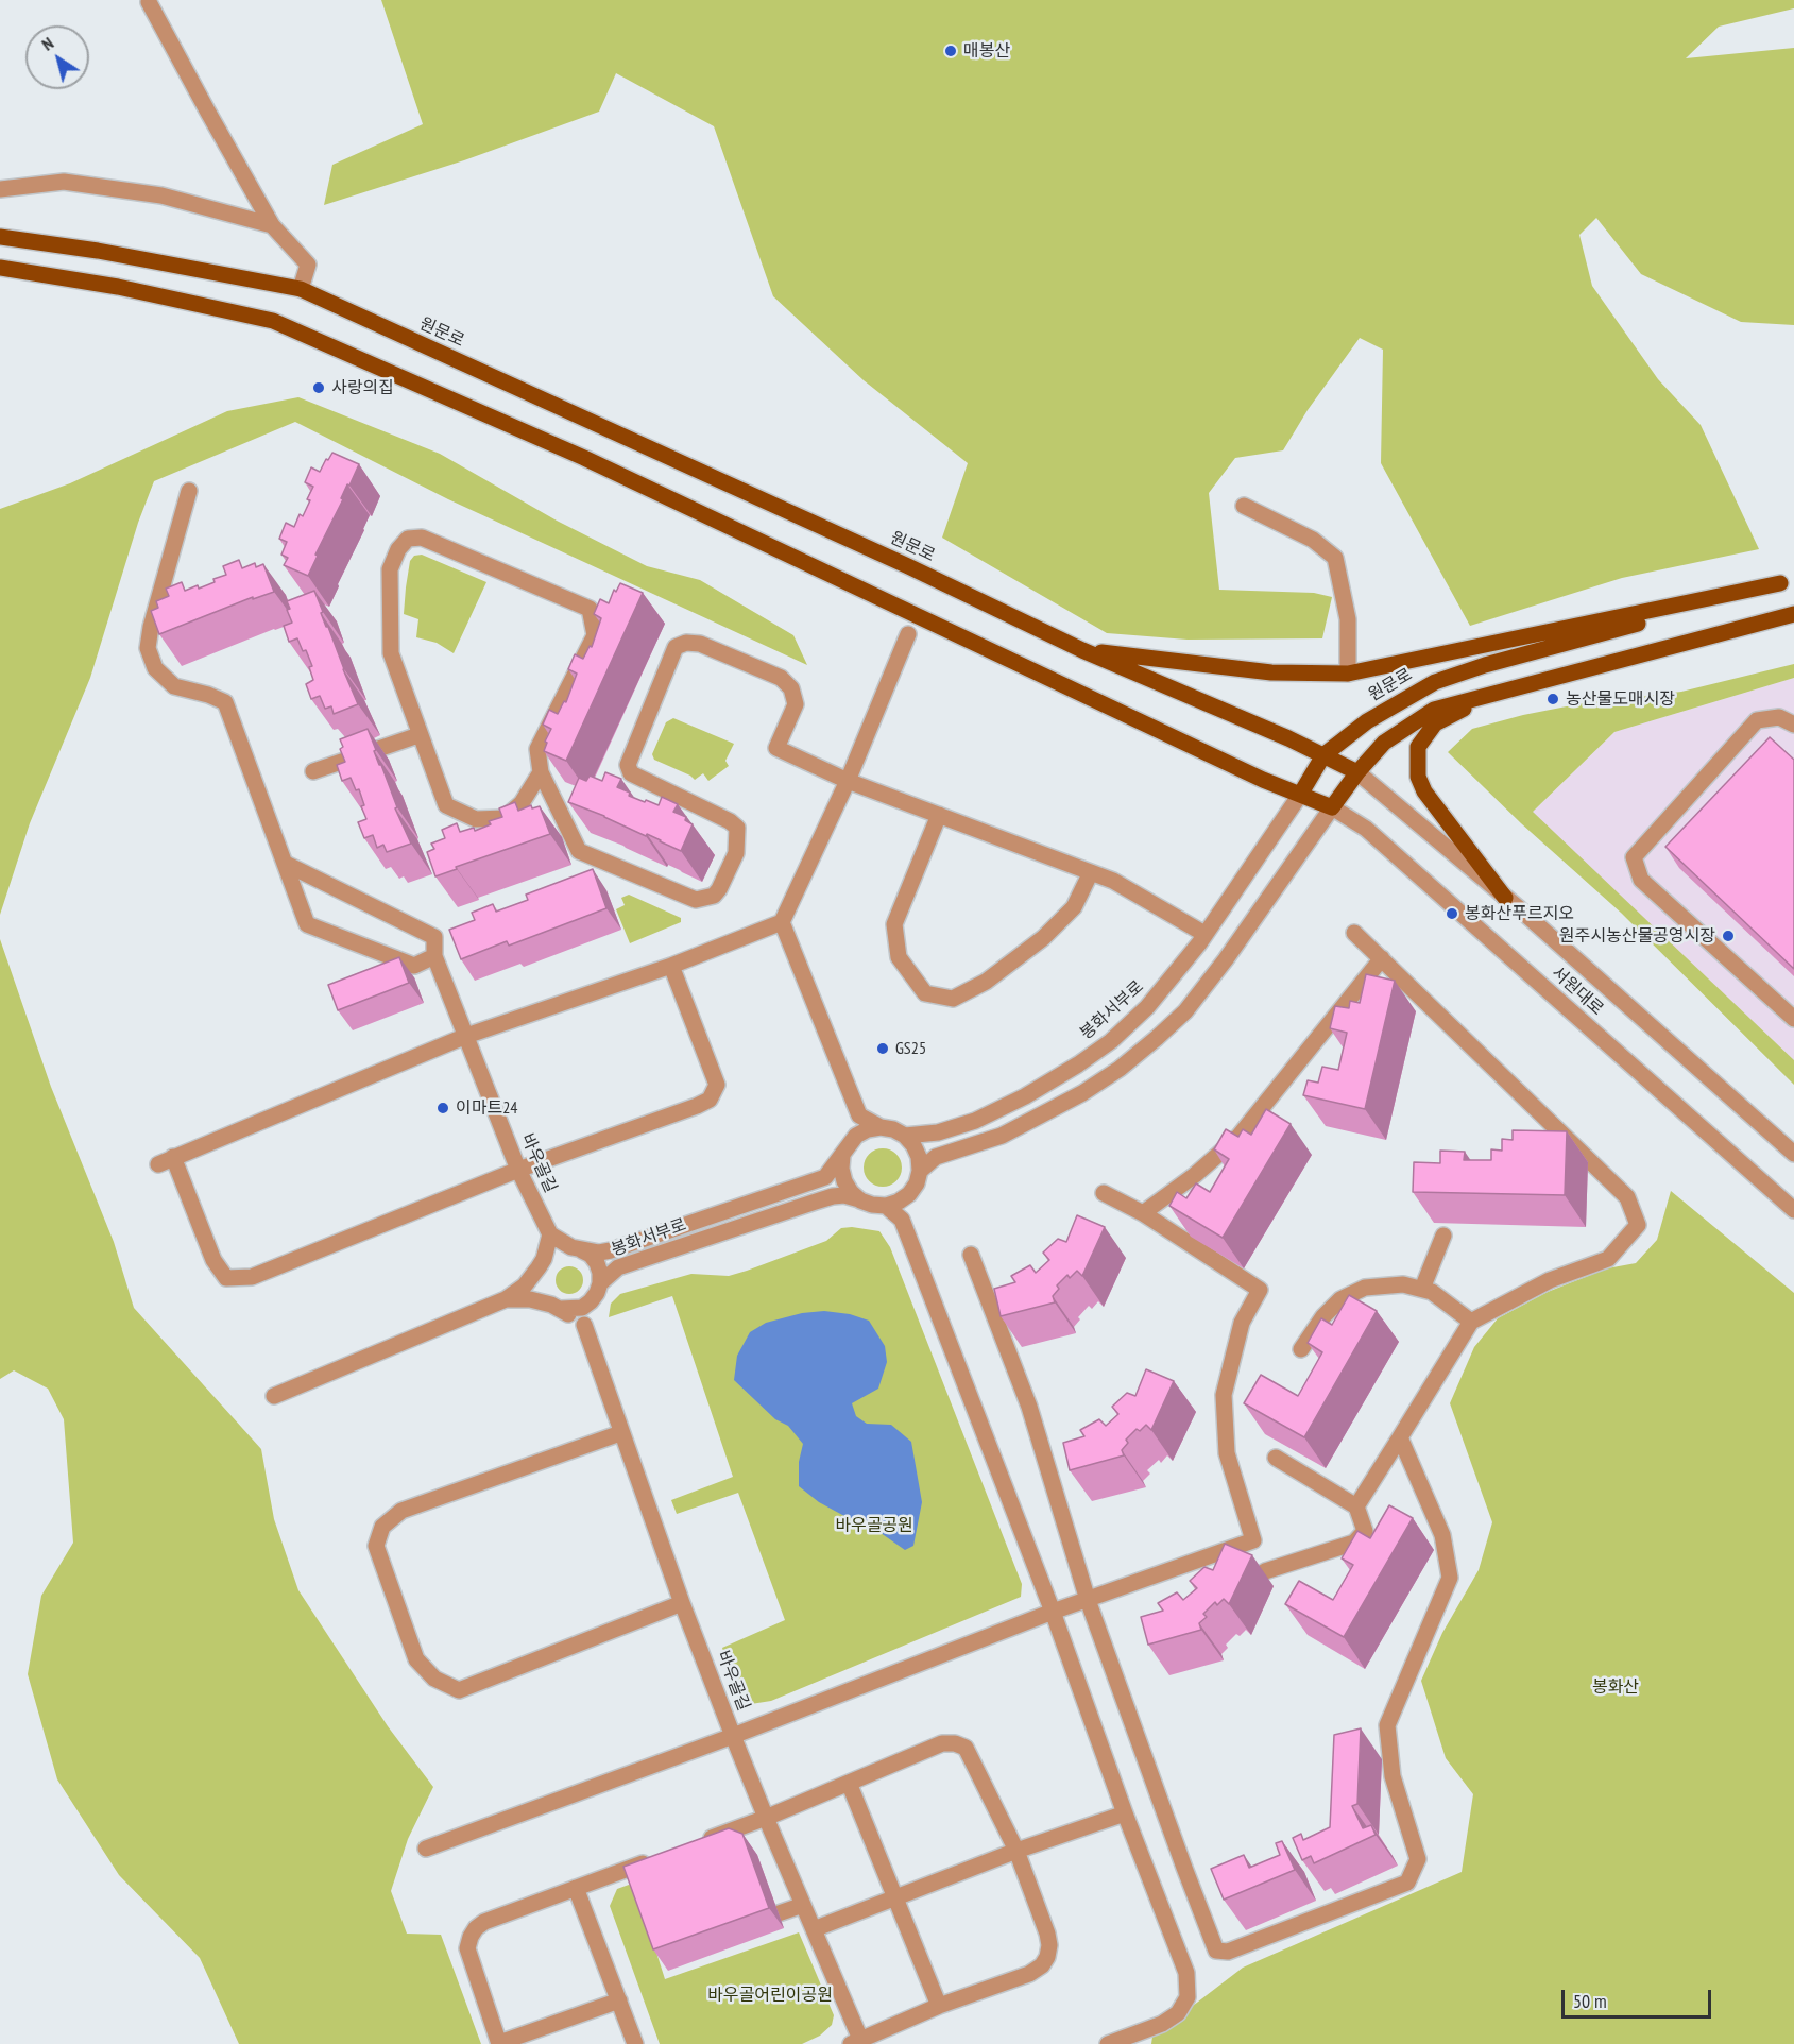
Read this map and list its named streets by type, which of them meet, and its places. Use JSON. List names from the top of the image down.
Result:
{
  "streets": {
    "main road": ["원문로"],
    "street": ["서원대로", "봉화서부로", "바우골길"]
  },
  "parks": ["바우골공원", "봉화산", "바우골어린이공원"],
  "places": [
    "매봉산",
    "사랑의집",
    "농산물도매시장",
    "봉화산푸르지오",
    "원주시농산물공영시장",
    "GS25",
    "이마트24"
  ],
  "scale_bar": "50 m",
  "north": "top left"
}
